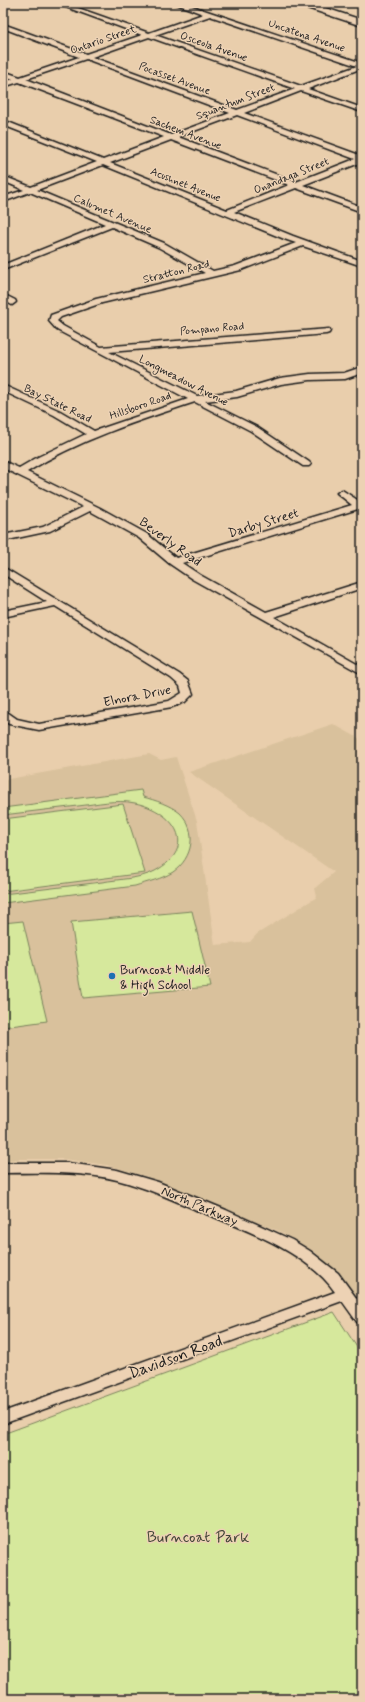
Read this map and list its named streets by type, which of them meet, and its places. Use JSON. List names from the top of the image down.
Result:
{
  "streets": {
    "street": [
      "Uncatena Avenue",
      "Ontario Street",
      "Osceola Avenue",
      "Pocasset Avenue",
      "Squantum Street",
      "Sachem Avenue",
      "Onandaga Street",
      "Acushnet Avenue",
      "Calumet Avenue",
      "Stratton Road",
      "Pompano Road",
      "Longmeadow Avenue",
      "Bay State Road",
      "Hillsboro Road",
      "Darby Street",
      "Beverly Road",
      "Elnora Drive",
      "North Parkway",
      "Davidson Road"
    ]
  },
  "crossings": [
    ["Uncatena Avenue", "Ontario Street"],
    ["Uncatena Avenue", "Squantum Street"],
    ["Ontario Street", "Osceola Avenue"],
    ["Ontario Street", "Pocasset Avenue"],
    ["Ontario Street", "Sachem Avenue"],
    ["Osceola Avenue", "Squantum Street"],
    ["Pocasset Avenue", "Squantum Street"],
    ["Pocasset Avenue", "Onandaga Street"],
    ["Squantum Street", "Sachem Avenue"],
    ["Squantum Street", "Acushnet Avenue"],
    ["Squantum Street", "Calumet Avenue"],
    ["Sachem Avenue", "Onandaga Street"],
    ["Onandaga Street", "Acushnet Avenue"],
    ["Acushnet Avenue", "Stratton Road"],
    ["Calumet Avenue", "Stratton Road"],
    ["Stratton Road", "Longmeadow Avenue"],
    ["Pompano Road", "Longmeadow Avenue"],
    ["Longmeadow Avenue", "Hillsboro Road"],
    ["Bay State Road", "Hillsboro Road"],
    ["Bay State Road", "Beverly Road"],
    ["Darby Street", "Beverly Road"],
    ["North Parkway", "Davidson Road"]
  ],
  "parks": ["Burncoat Park"],
  "places": ["Burncoat Middle & High School"]
}
